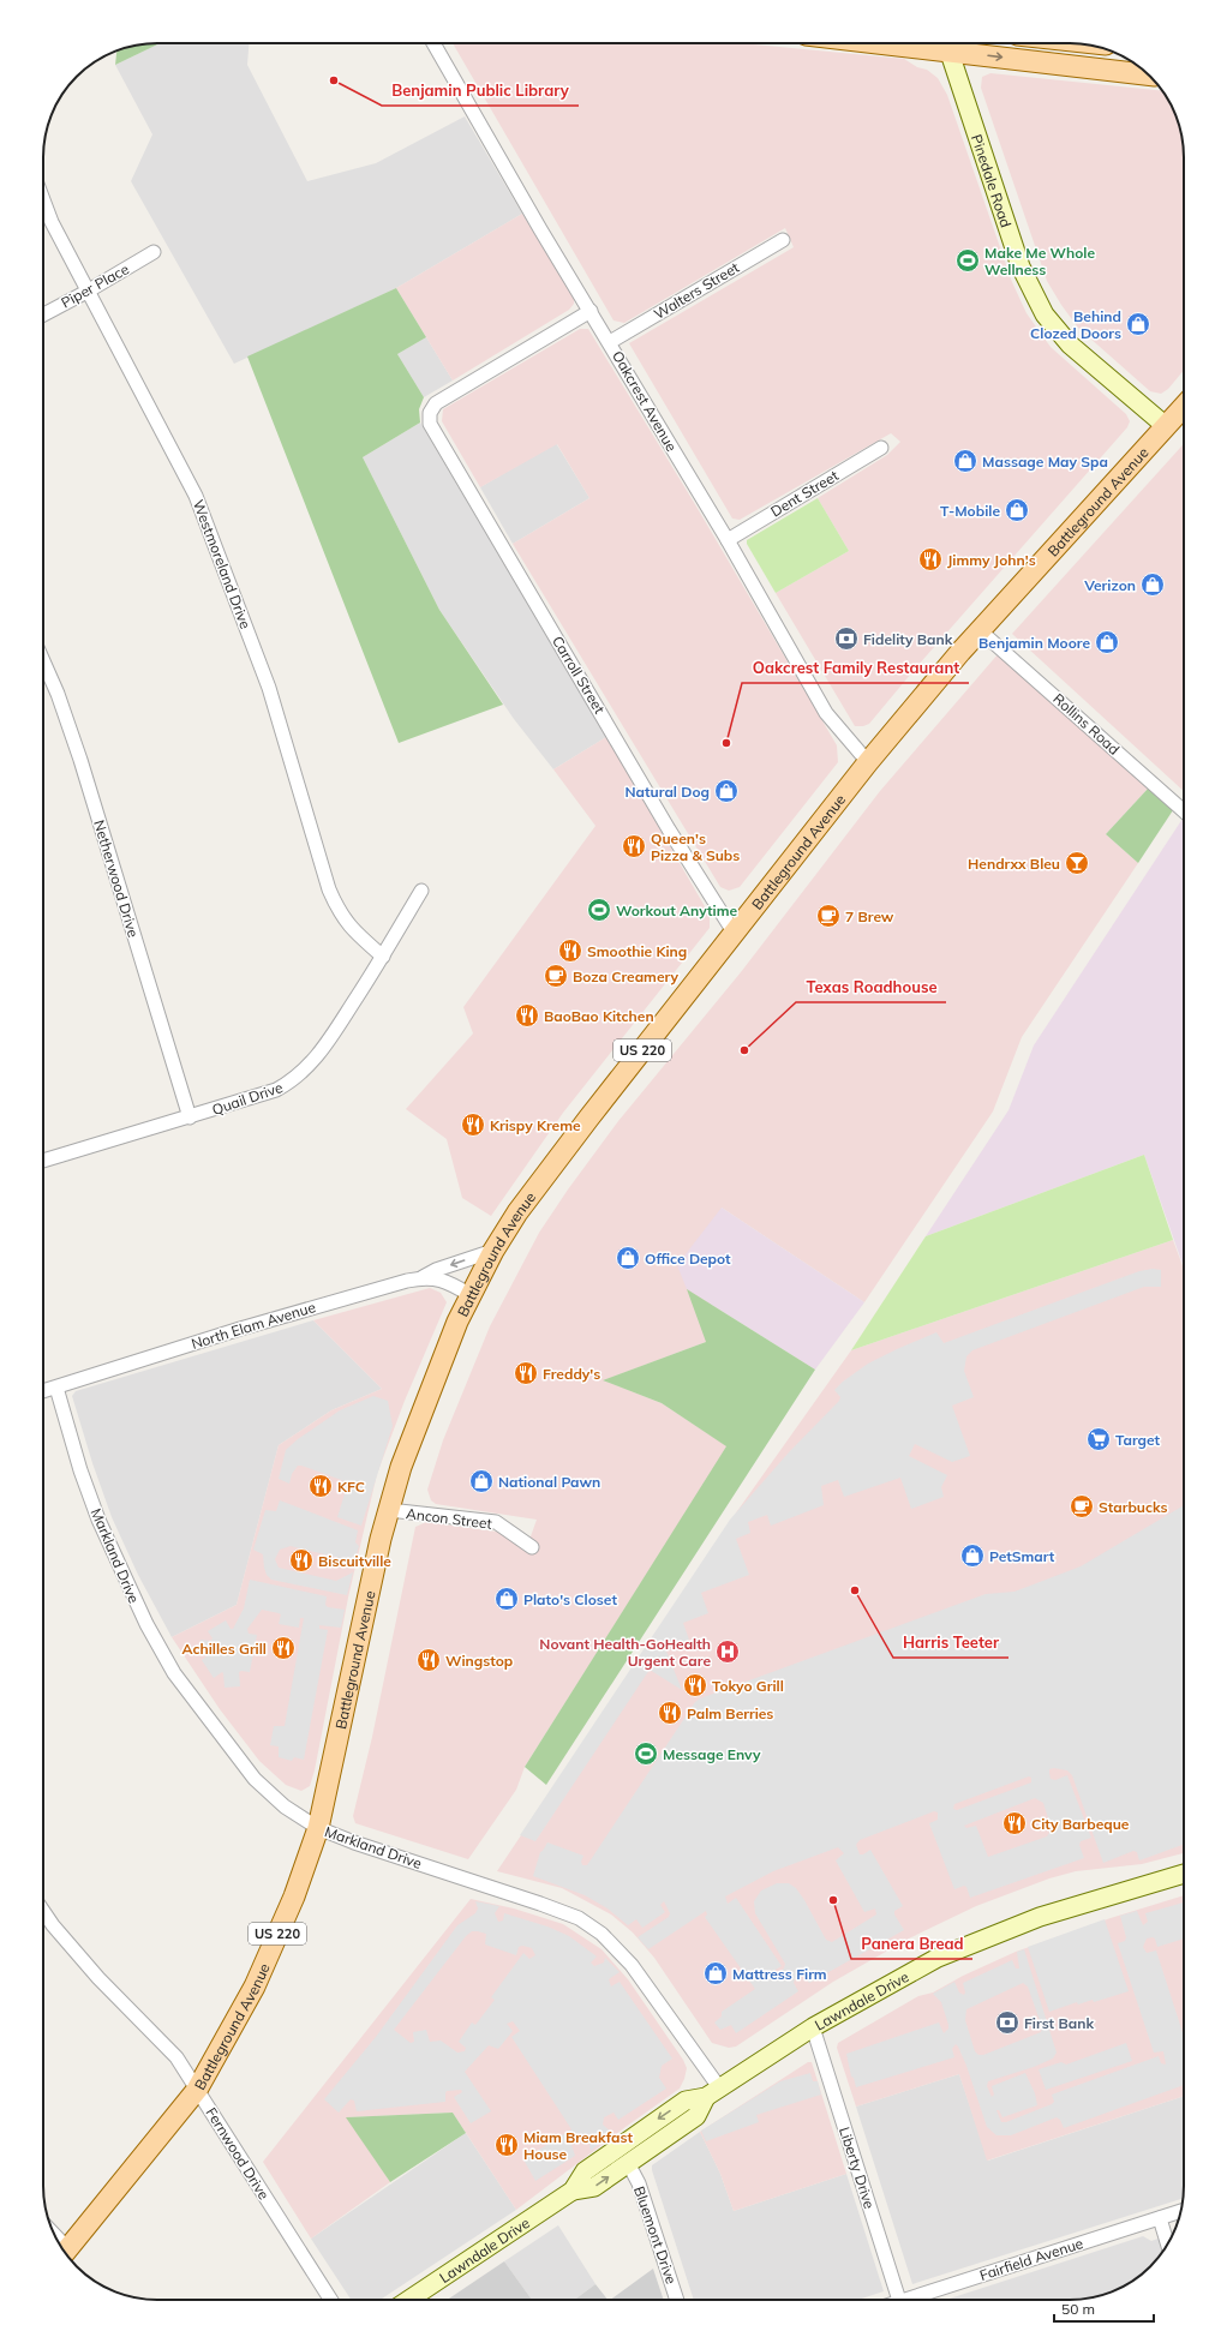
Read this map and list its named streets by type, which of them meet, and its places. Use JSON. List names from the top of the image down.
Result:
{
  "streets": {
    "main road": [
      "Pinedale Road",
      "Battleground Avenue",
      "US 220",
      "Lawndale Drive"
    ],
    "street": [
      "Piper Place",
      "Walters Street",
      "Oakcrest Avenue",
      "Dent Street",
      "Westmoreland Drive",
      "Carroll Street",
      "Rollins Road",
      "Netherwood Drive",
      "Quail Drive",
      "North Elam Avenue",
      "Ancon Street",
      "Markland Drive",
      "Fernwood Drive",
      "Liberty Drive",
      "Bluemont Drive",
      "Fairfield Avenue"
    ]
  },
  "crossings": [
    ["Pinedale Road", "Battleground Avenue"],
    ["Piper Place", "Westmoreland Drive"],
    ["Walters Street", "Oakcrest Avenue"],
    ["Oakcrest Avenue", "Dent Street"],
    ["Oakcrest Avenue", "Battleground Avenue"],
    ["Oakcrest Avenue", "Carroll Street"],
    ["Battleground Avenue", "Carroll Street"],
    ["Battleground Avenue", "Rollins Road"],
    ["Battleground Avenue", "North Elam Avenue"],
    ["Battleground Avenue", "Ancon Street"],
    ["Battleground Avenue", "Markland Drive"],
    ["Battleground Avenue", "Fernwood Drive"],
    ["Westmoreland Drive", "Quail Drive"],
    ["Netherwood Drive", "Quail Drive"],
    ["North Elam Avenue", "Markland Drive"],
    ["Markland Drive", "Lawndale Drive"],
    ["Lawndale Drive", "Liberty Drive"],
    ["Lawndale Drive", "Bluemont Drive"]
  ],
  "places": {
    "other": [
      "Benjamin Public Library",
      "Oakcrest Family Restaurant",
      "Texas Roadhouse",
      "Harris Teeter",
      "Panera Bread"
    ],
    "sports": ["Make Me Whole Wellness", "Workout Anytime", "Message Envy"],
    "shop": [
      "Behind Clozed Doors",
      "Massage May Spa",
      "T-Mobile",
      "Verizon",
      "Benjamin Moore",
      "Natural Dog",
      "Office Depot",
      "National Pawn",
      "PetSmart",
      "Plato's Closet",
      "Mattress Firm"
    ],
    "restaurant": [
      "Jimmy John's",
      "Queen's Pizza & Subs",
      "Smoothie King",
      "BaoBao Kitchen",
      "Krispy Kreme",
      "Freddy's",
      "KFC",
      "Biscuitville",
      "Achilles Grill",
      "Wingstop",
      "Tokyo Grill",
      "Palm Berries",
      "City Barbeque",
      "Miam Breakfast House"
    ],
    "bank": ["Fidelity Bank", "First Bank"],
    "bar": ["Hendrxx Bleu"],
    "cafe": ["7 Brew", "Boza Creamery", "Starbucks"],
    "supermarket": ["Target"],
    "hospital": ["Novant Health-GoHealth Urgent Care"]
  },
  "scale_bar": "50 m"
}
